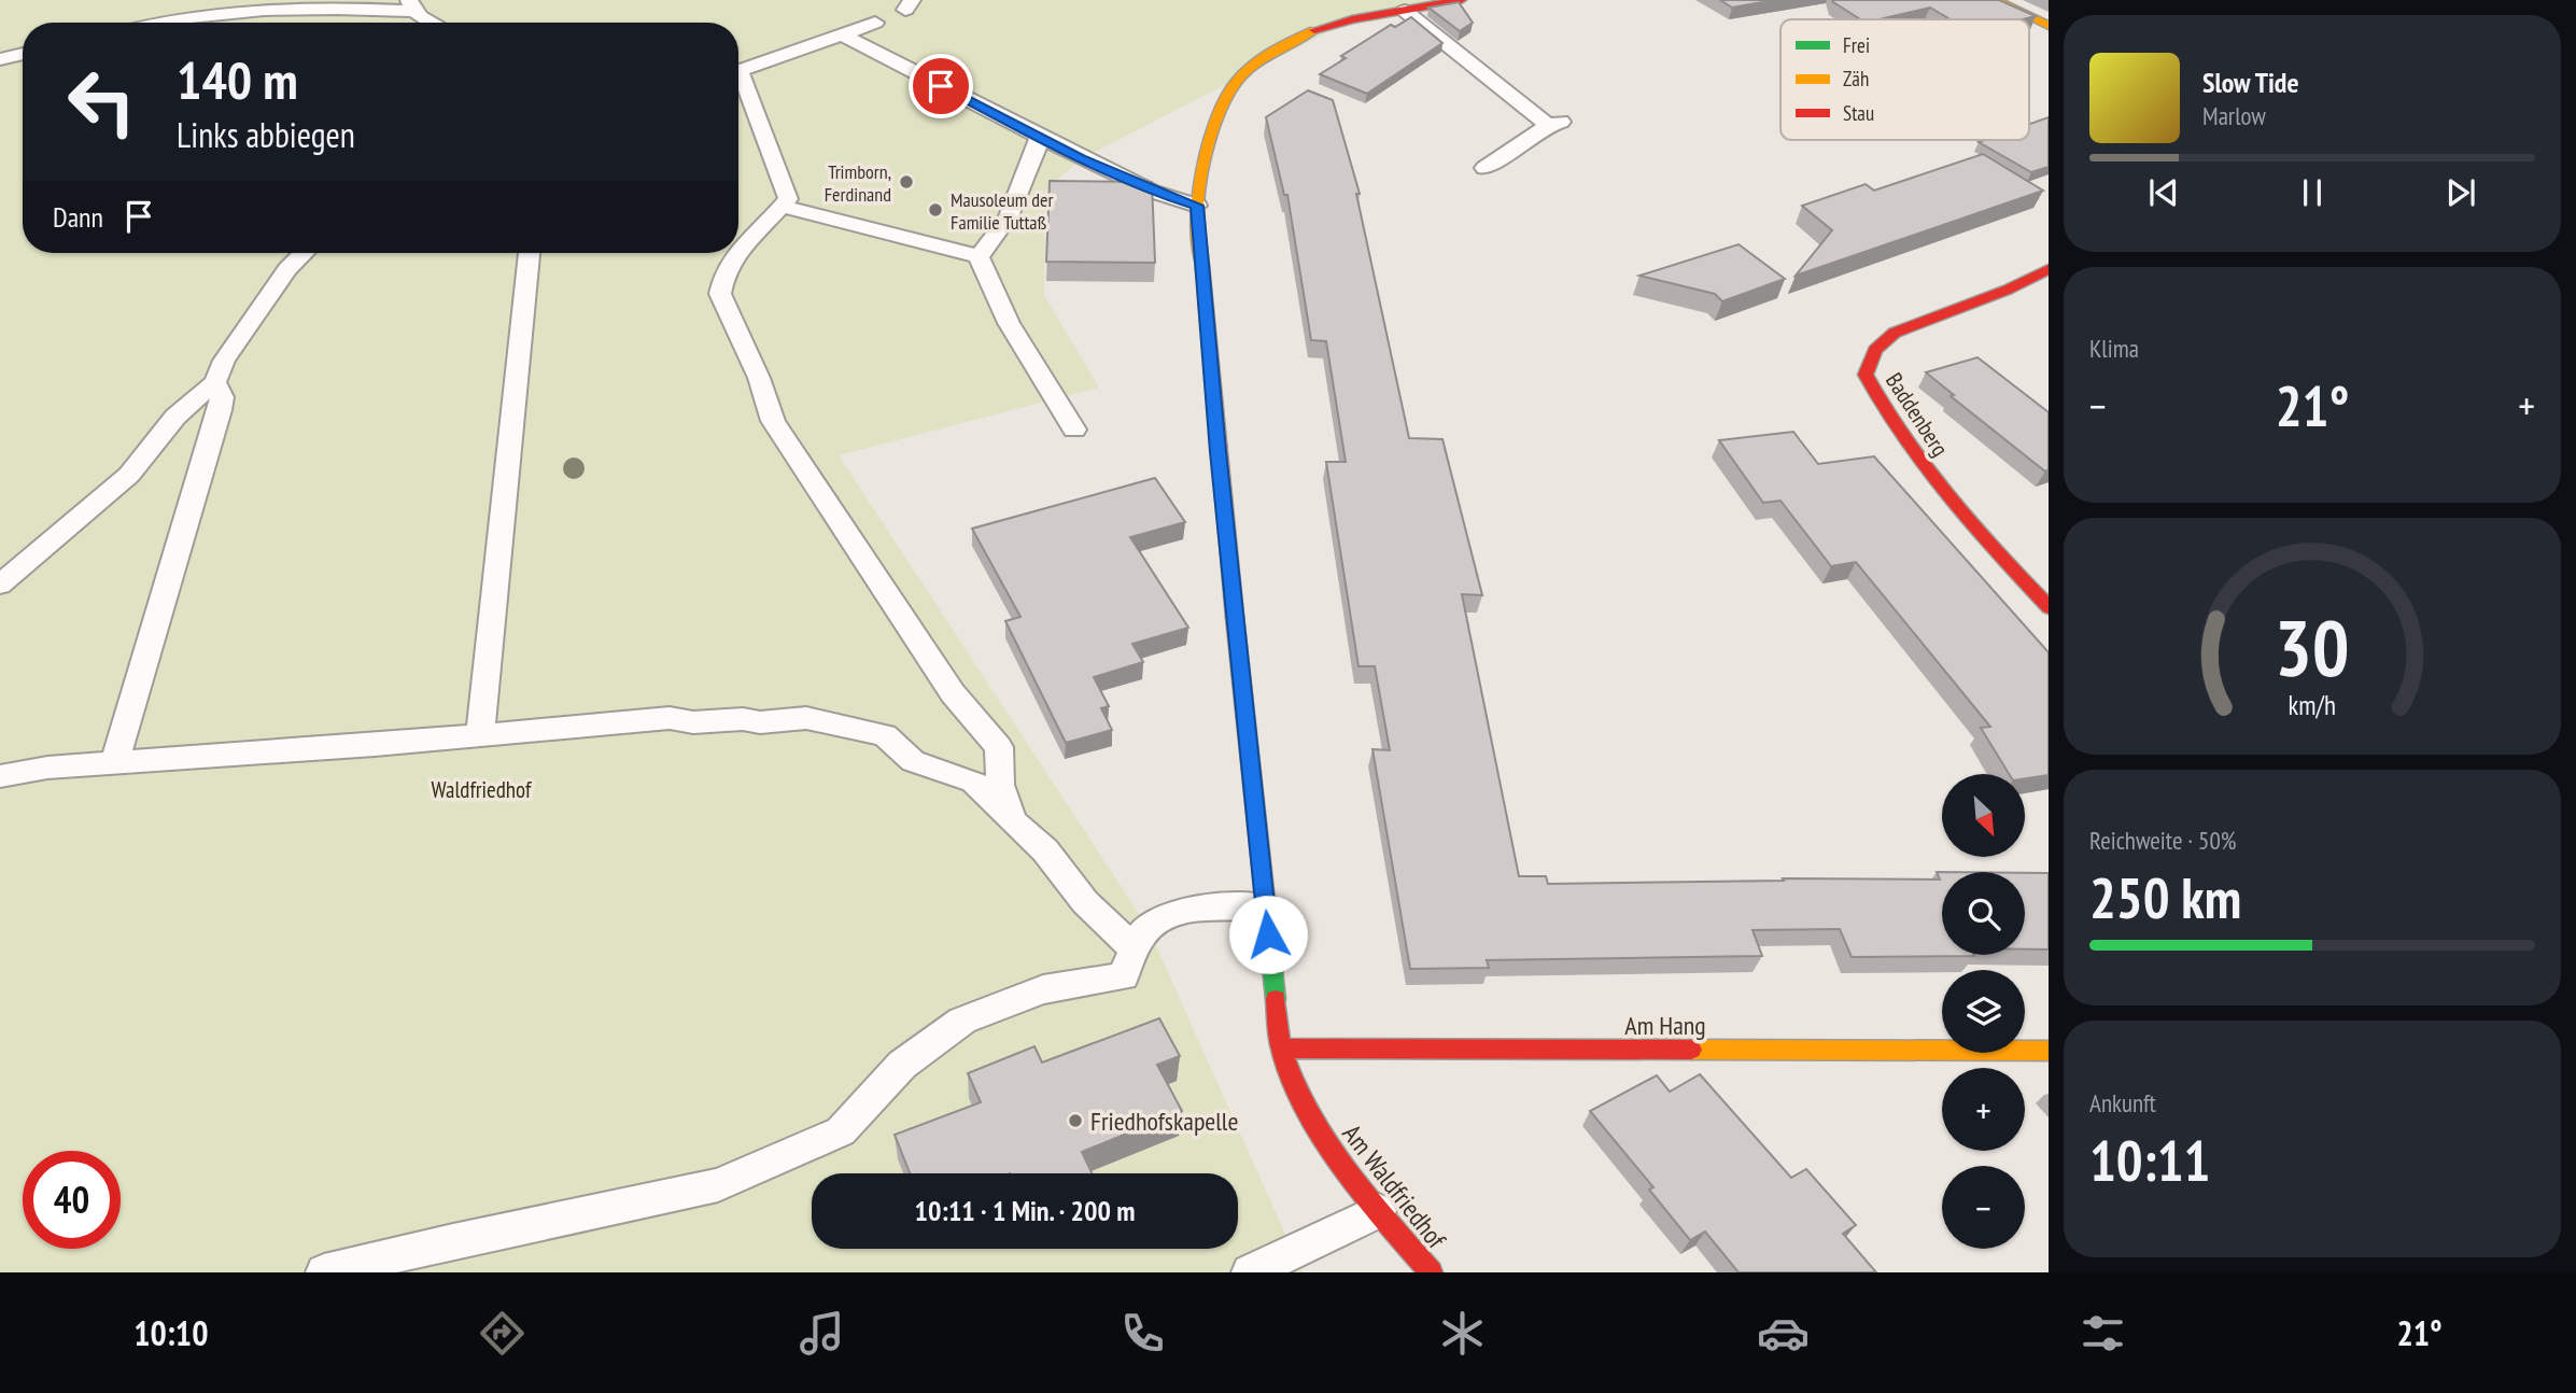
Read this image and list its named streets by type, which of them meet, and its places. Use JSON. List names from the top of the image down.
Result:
{
  "streets": {
    "street": ["Baddenberg", "Am Hang", "Am Waldfriedhof"]
  },
  "crossings": [
    ["Am Hang", "Am Waldfriedhof"]
  ],
  "parks": ["Waldfriedhof"],
  "places": ["Trimborn, Ferdinand", "Mausoleum der Familie Tuttaß", "Friedhofskapelle"],
  "legend": ["Frei", "Zäh", "Stau"],
  "north": "bottom right",
  "page": {
    "turn": ["140 m", "Links abbiegen"],
    "song": ["Slow Tide", "Marlow"],
    "then": "Dann",
    "tile": [
      "Klima",
      ["Reichweite · 50%", "250 km"],
      ["Ankunft", "10:11"]
    ],
    "heat": ["−", "21°", "+"],
    "map_buttons": ["+", "−"],
    "limit": "40",
    "trip": "10:11 · 1 Min. · 200 m",
    "tabs": ["10:10", "21°"],
    "gauge": ["30", "km/h"]
  }
}
